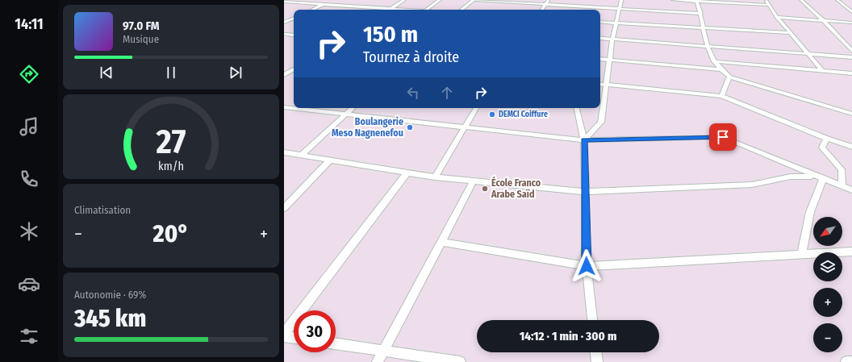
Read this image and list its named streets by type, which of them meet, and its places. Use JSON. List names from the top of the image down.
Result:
{
  "places": ["DEMCI Coiffure", "Boulangerie Meso Nagnenefou", "École Franco Arabe Saïd"],
  "north": "bottom left",
  "page": {
    "tabs": "14:11",
    "turn": ["150 m", "Tournez à droite"],
    "song": ["97.0 FM", "Musique"],
    "tile": [
      "Climatisation",
      ["Autonomie · 69%", "345 km"]
    ],
    "map_buttons": ["+", "−"],
    "heat": ["−", "20°", "+"],
    "limit": "30",
    "trip": "14:12 · 1 min · 300 m",
    "gauge": ["27", "km/h"]
  }
}
